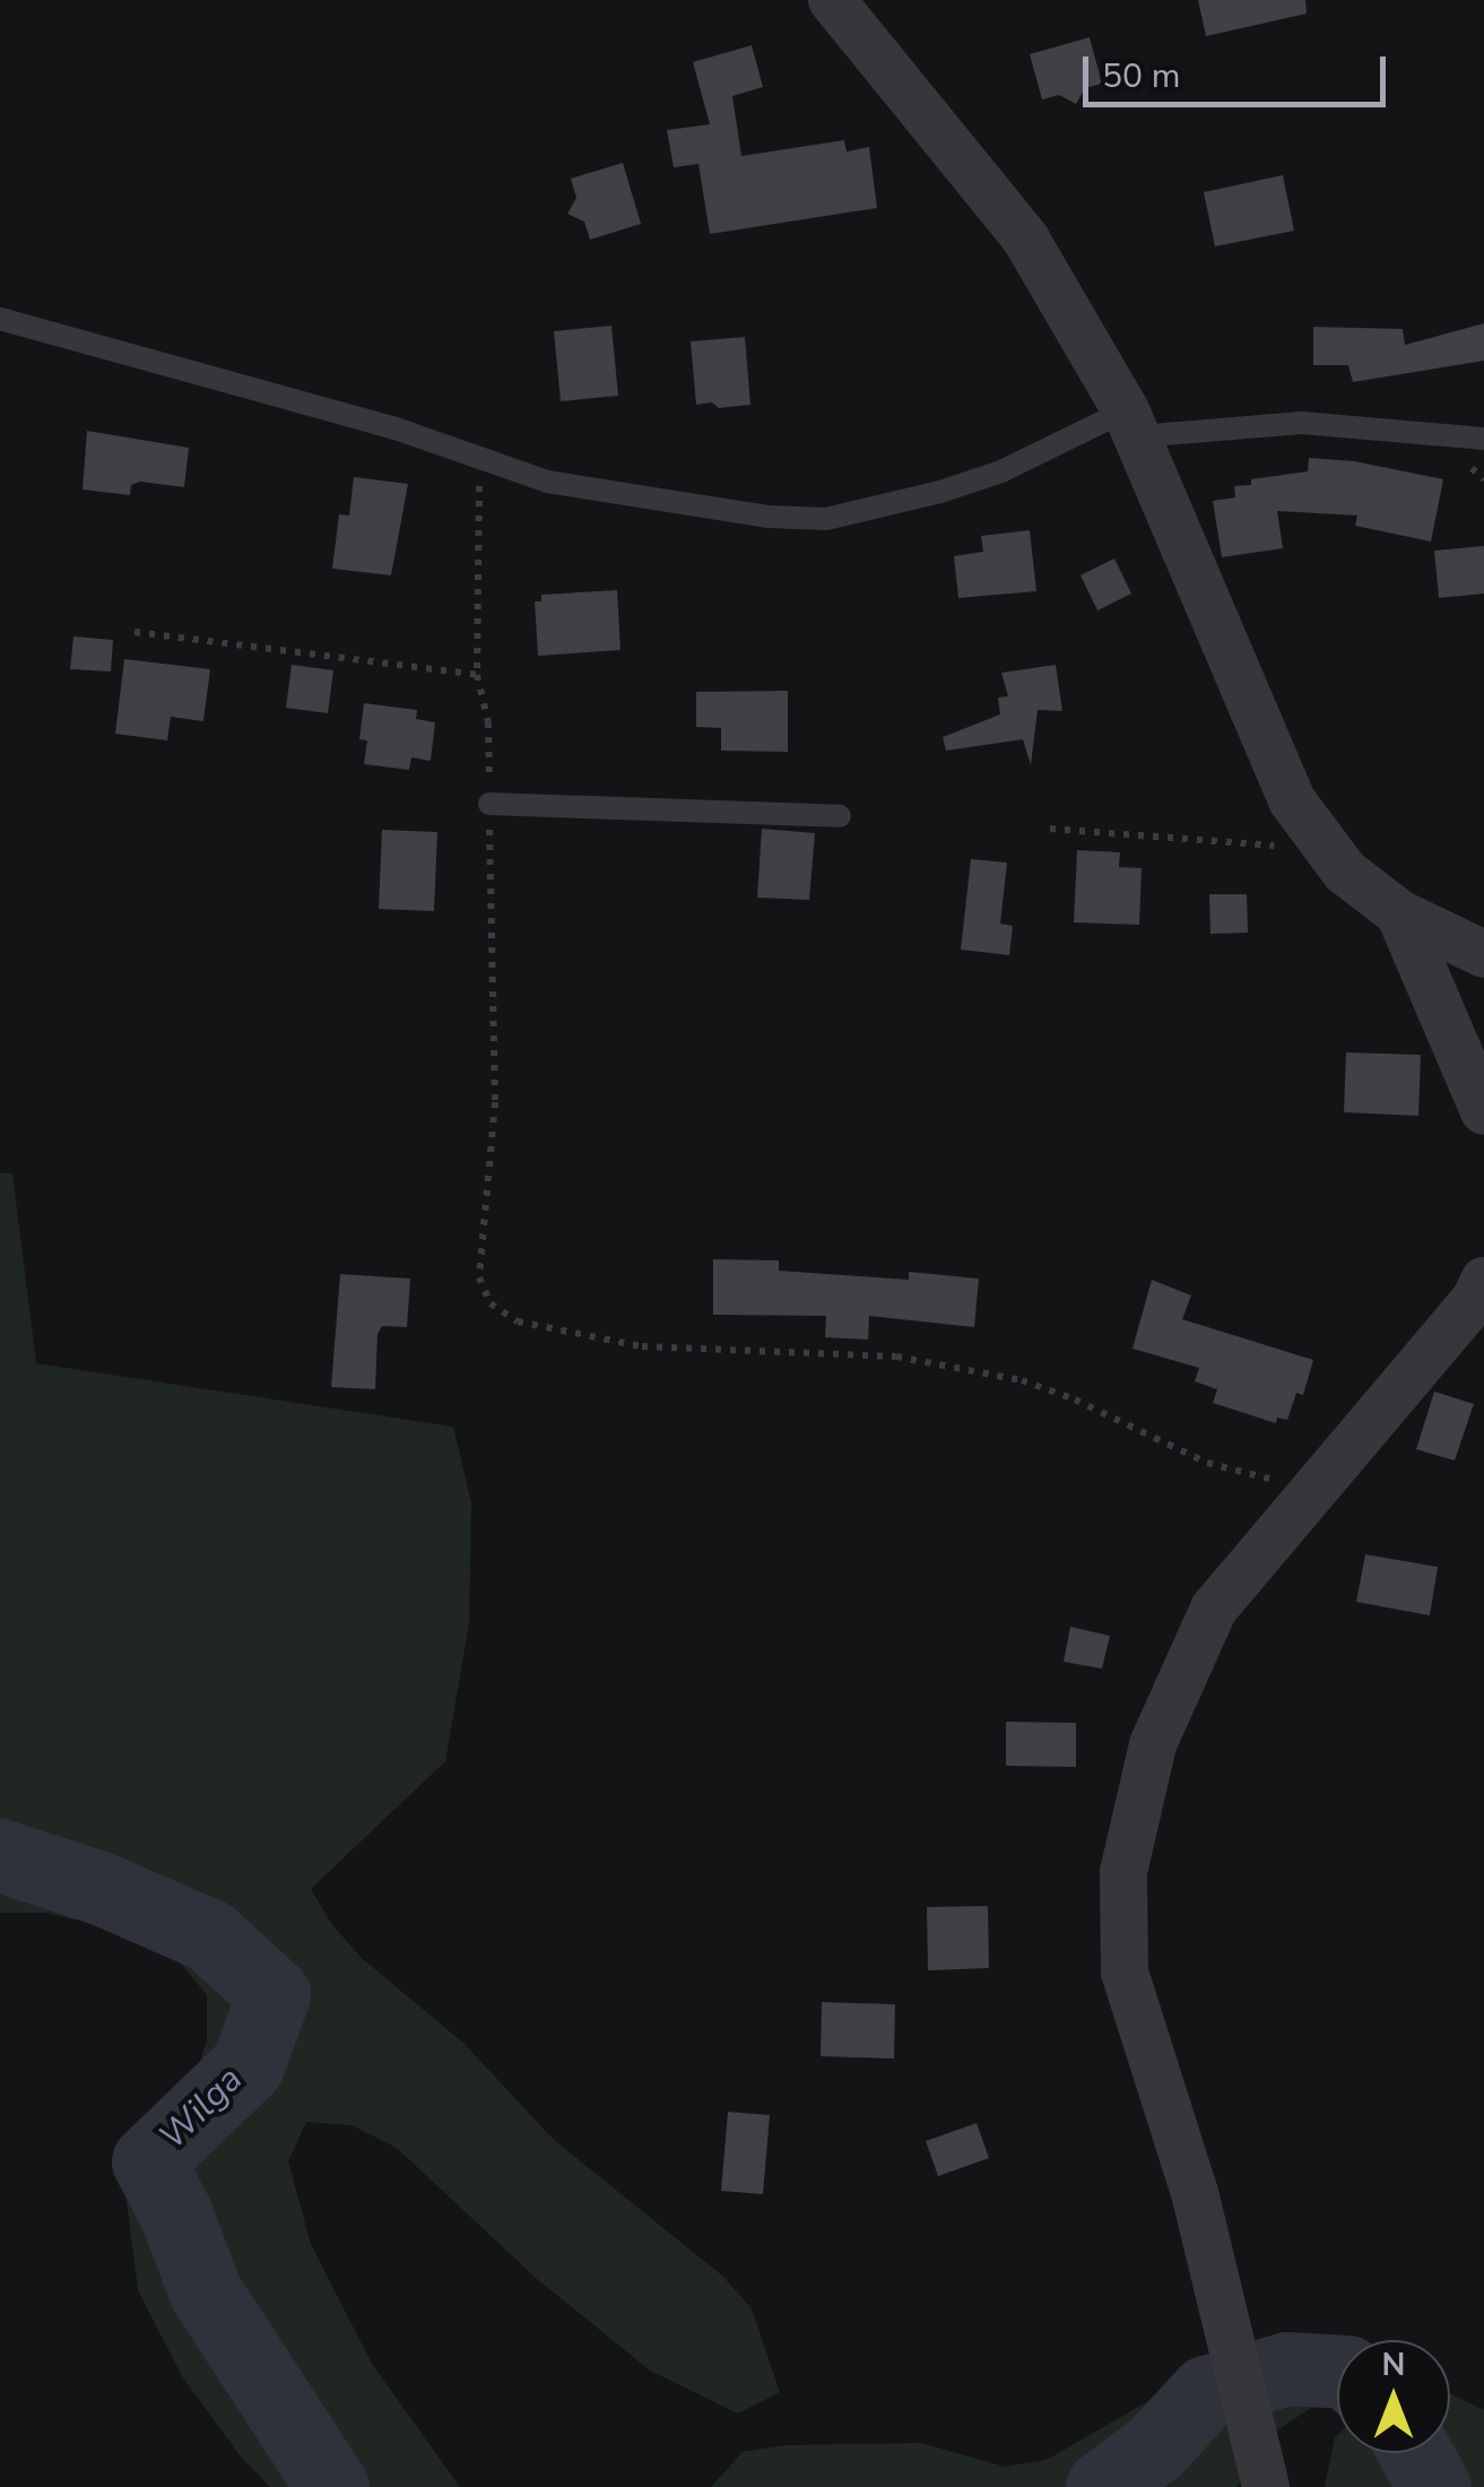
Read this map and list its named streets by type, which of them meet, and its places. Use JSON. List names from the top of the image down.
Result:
{
  "water": ["Wilga"],
  "scale_bar": "50 m",
  "north": "top"
}
